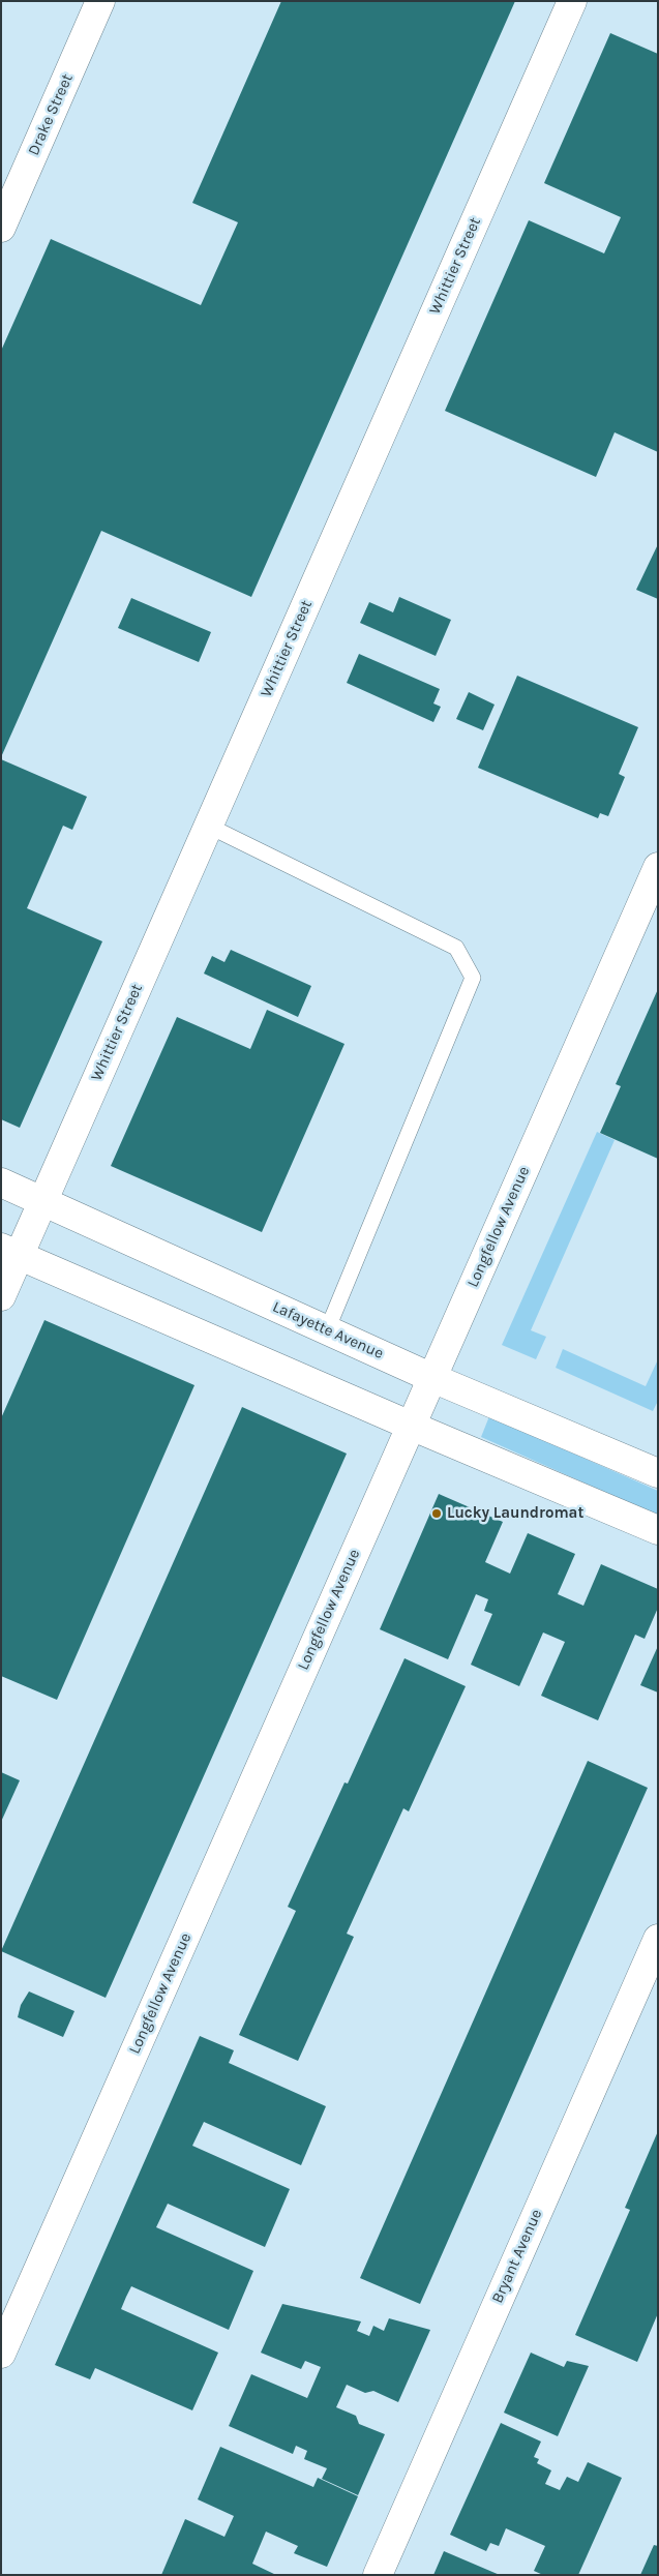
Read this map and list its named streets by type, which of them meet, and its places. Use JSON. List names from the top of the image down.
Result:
{
  "streets": {
    "street": [
      "Drake Street",
      "Whittier Street",
      "Longfellow Avenue",
      "Lafayette Avenue",
      "Bryant Avenue"
    ]
  },
  "crossings": [
    ["Whittier Street", "Lafayette Avenue"],
    ["Longfellow Avenue", "Lafayette Avenue"]
  ],
  "places": ["Lucky Laundromat"]
}
